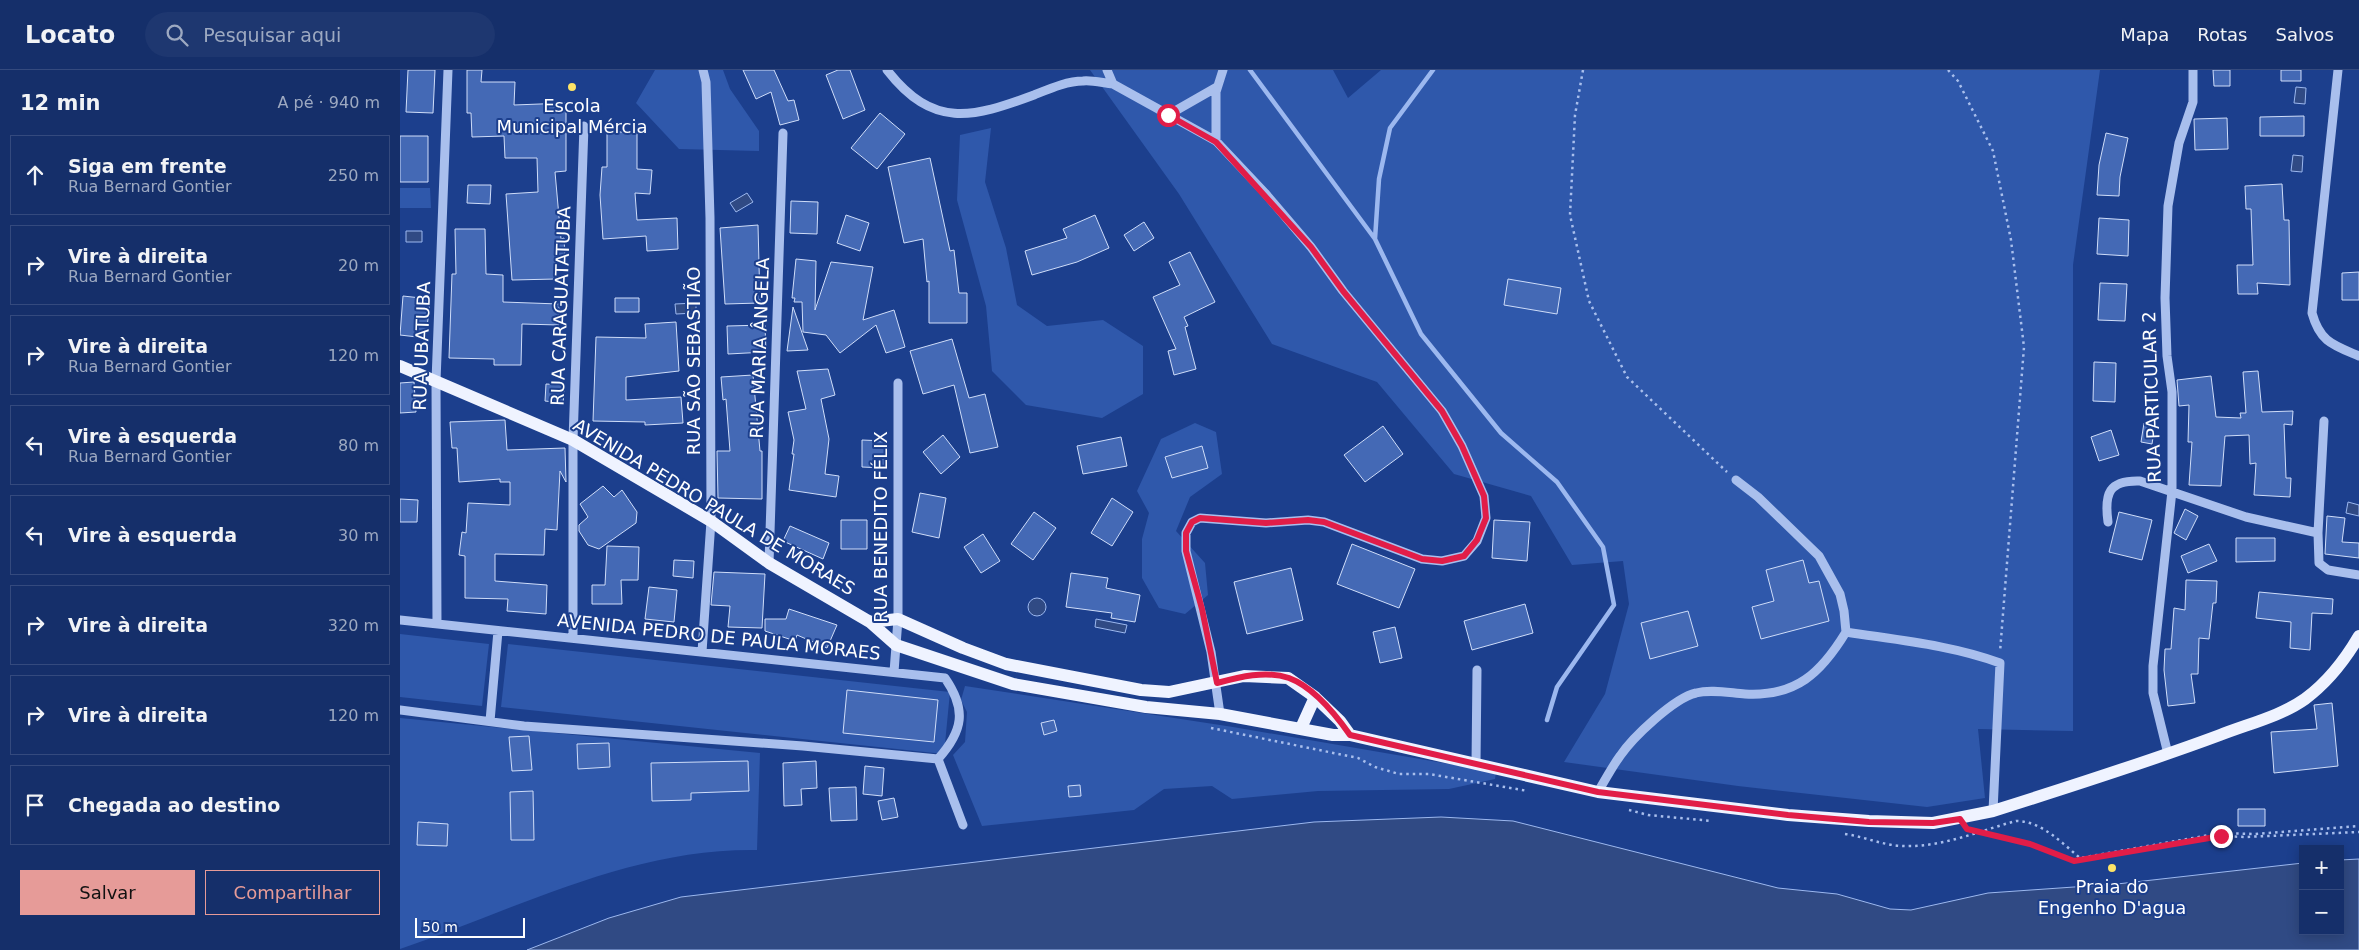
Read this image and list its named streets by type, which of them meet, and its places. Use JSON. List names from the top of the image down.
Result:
{
  "streets": {
    "main road": ["AVENIDA PEDRO PAULA DE MORAES"],
    "street": [
      "RUA CARAGUATATUBA",
      "RUA UBATUBA",
      "RUA MARIA ÂNGELA",
      "RUA SÃO SEBASTIÃO",
      "RUA PARTICULAR 2",
      "RUA BENEDITO FÉLIX",
      "AVENIDA PEDRO DE PAULA MORAES"
    ]
  },
  "crossings": [
    ["RUA CARAGUATATUBA", "AVENIDA PEDRO PAULA DE MORAES"],
    ["RUA CARAGUATATUBA", "AVENIDA PEDRO DE PAULA MORAES"],
    ["RUA UBATUBA", "AVENIDA PEDRO PAULA DE MORAES"],
    ["RUA UBATUBA", "AVENIDA PEDRO DE PAULA MORAES"],
    ["RUA MARIA ÂNGELA", "AVENIDA PEDRO PAULA DE MORAES"],
    ["RUA SÃO SEBASTIÃO", "AVENIDA PEDRO PAULA DE MORAES"],
    ["RUA SÃO SEBASTIÃO", "AVENIDA PEDRO DE PAULA MORAES"],
    ["RUA PARTICULAR 2", "AVENIDA PEDRO PAULA DE MORAES"],
    ["AVENIDA PEDRO PAULA DE MORAES", "RUA BENEDITO FÉLIX"],
    ["RUA BENEDITO FÉLIX", "AVENIDA PEDRO DE PAULA MORAES"]
  ],
  "places": ["Escola Municipal Mércia", "Praia do Engenho D'agua"],
  "scale_bar": "50 m",
  "page": {
    "header": "Locato",
    "search": "Pesquisar aqui",
    "nav": ["Mapa", "Rotas", "Salvos"],
    "heading": ["12 min", "A pé · 940 m"],
    "list": [
      ["Siga em frente", "Rua Bernard Gontier", "250 m"],
      ["Vire à direita", "Rua Bernard Gontier", "20 m"],
      ["Vire à direita", "Rua Bernard Gontier", "120 m"],
      ["Vire à esquerda", "Rua Bernard Gontier", "80 m"],
      ["Vire à esquerda", "30 m"],
      ["Vire à direita", "320 m"],
      ["Vire à direita", "120 m"],
      "Chegada ao destino"
    ],
    "map_buttons": ["+", "−"],
    "buttons": ["Salvar", "Compartilhar"],
    "scale": "50 m"
  }
}
